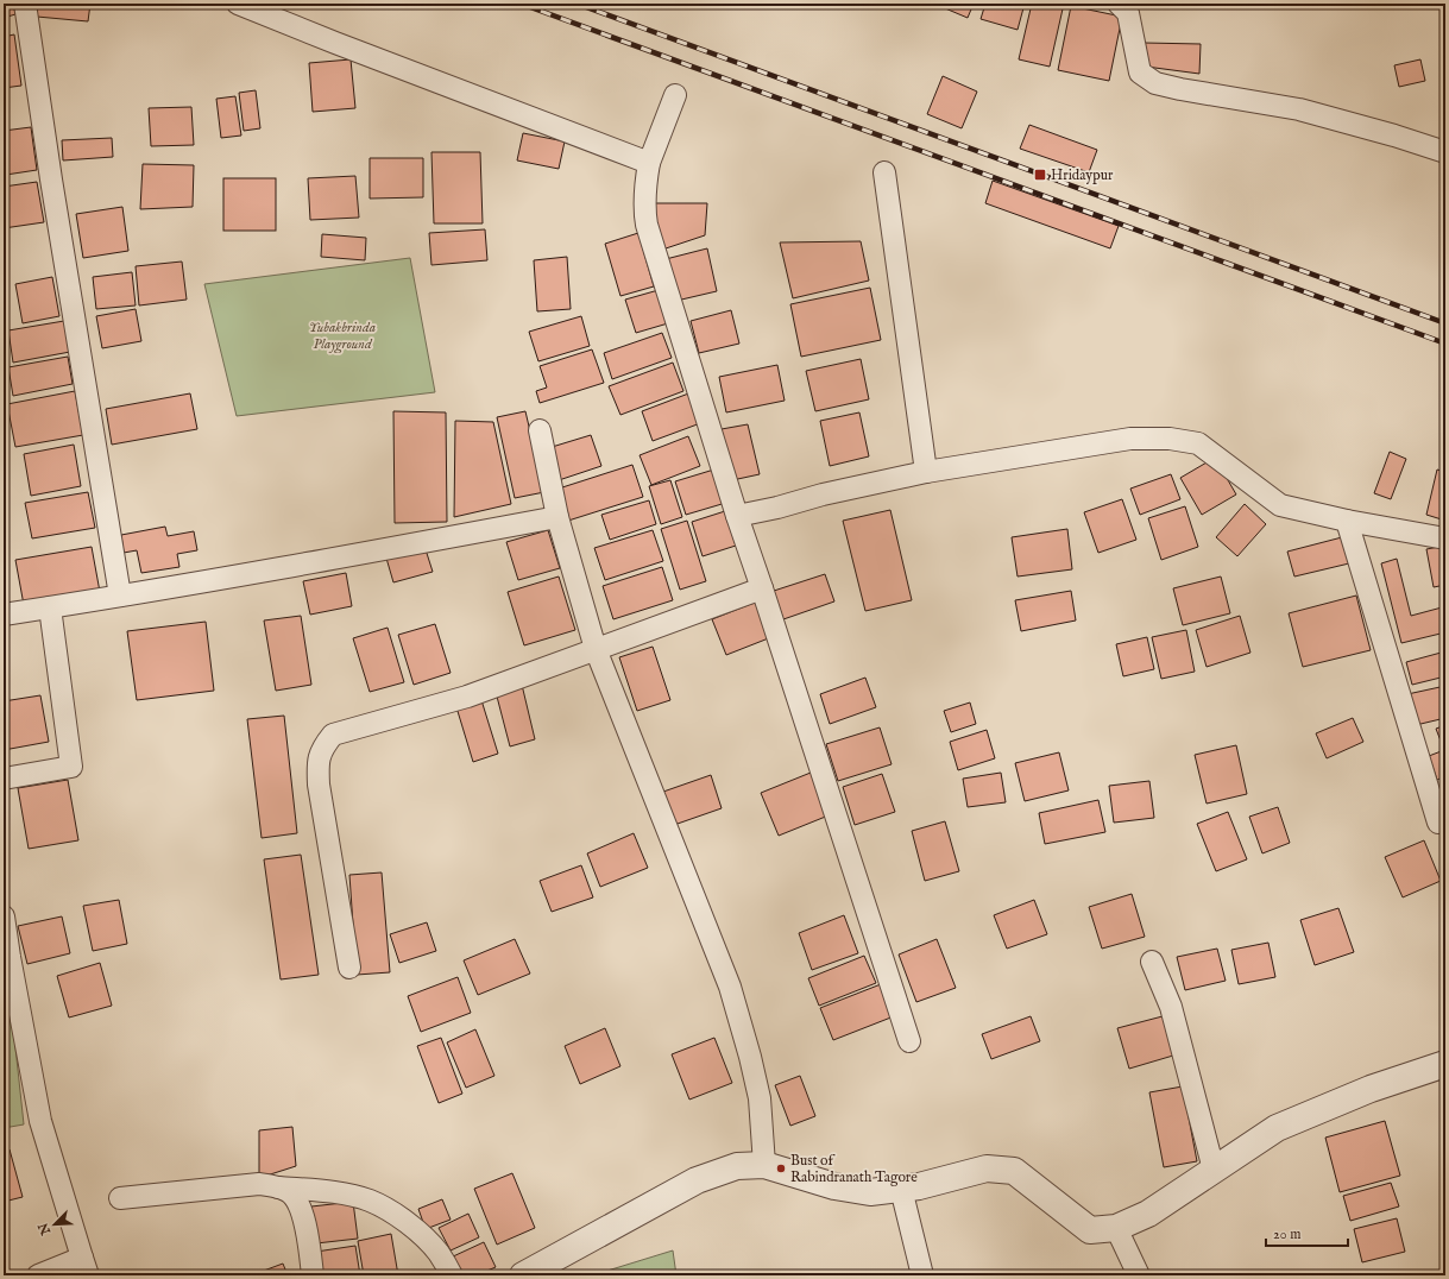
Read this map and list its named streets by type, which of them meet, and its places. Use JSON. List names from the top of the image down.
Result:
{
  "parks": ["Yubakbrinda Playground"],
  "places": {
    "transit": ["Hridaypur"],
    "other": ["Bust of Rabindranath Tagore"]
  },
  "scale_bar": "20 m",
  "north": "bottom left"
}
